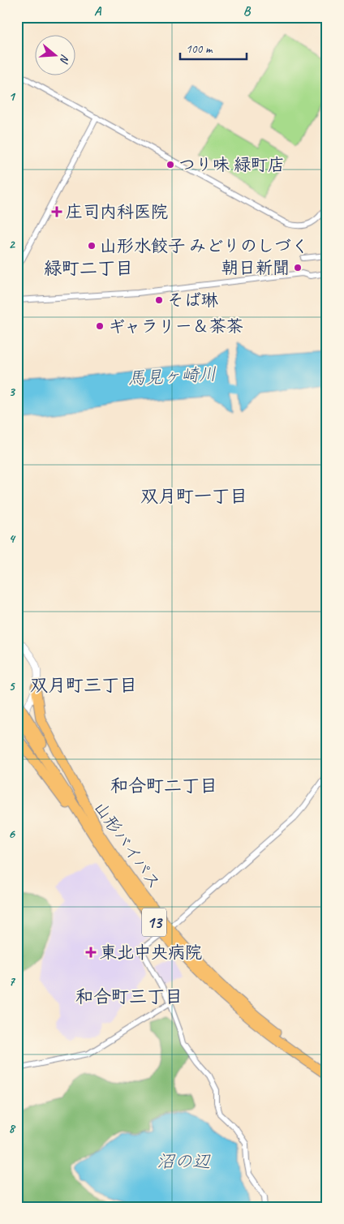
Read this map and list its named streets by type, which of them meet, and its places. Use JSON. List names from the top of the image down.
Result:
{
  "streets": {
    "highway": ["山形バイパス", "13"]
  },
  "districts": [
    "緑町二丁目",
    "双月町一丁目",
    "双月町三丁目",
    "和合町二丁目",
    "和合町三丁目"
  ],
  "water": ["馬見ヶ崎川", "沼の辺"],
  "places": {
    "other": [
      "つり味 緑町店",
      "山形水餃子 みどりのしづく",
      "朝日新聞",
      "そば琳",
      "ギャラリー＆茶茶"
    ],
    "health": ["庄司内科医院", "東北中央病院"]
  },
  "scale_bar": "100 m",
  "north": "right",
  "grid": {
    "columns": ["A", "B"],
    "rows": [
      "1",
      "2",
      "3",
      "4",
      "5",
      "6",
      "7",
      "8"
    ]
  }
}
